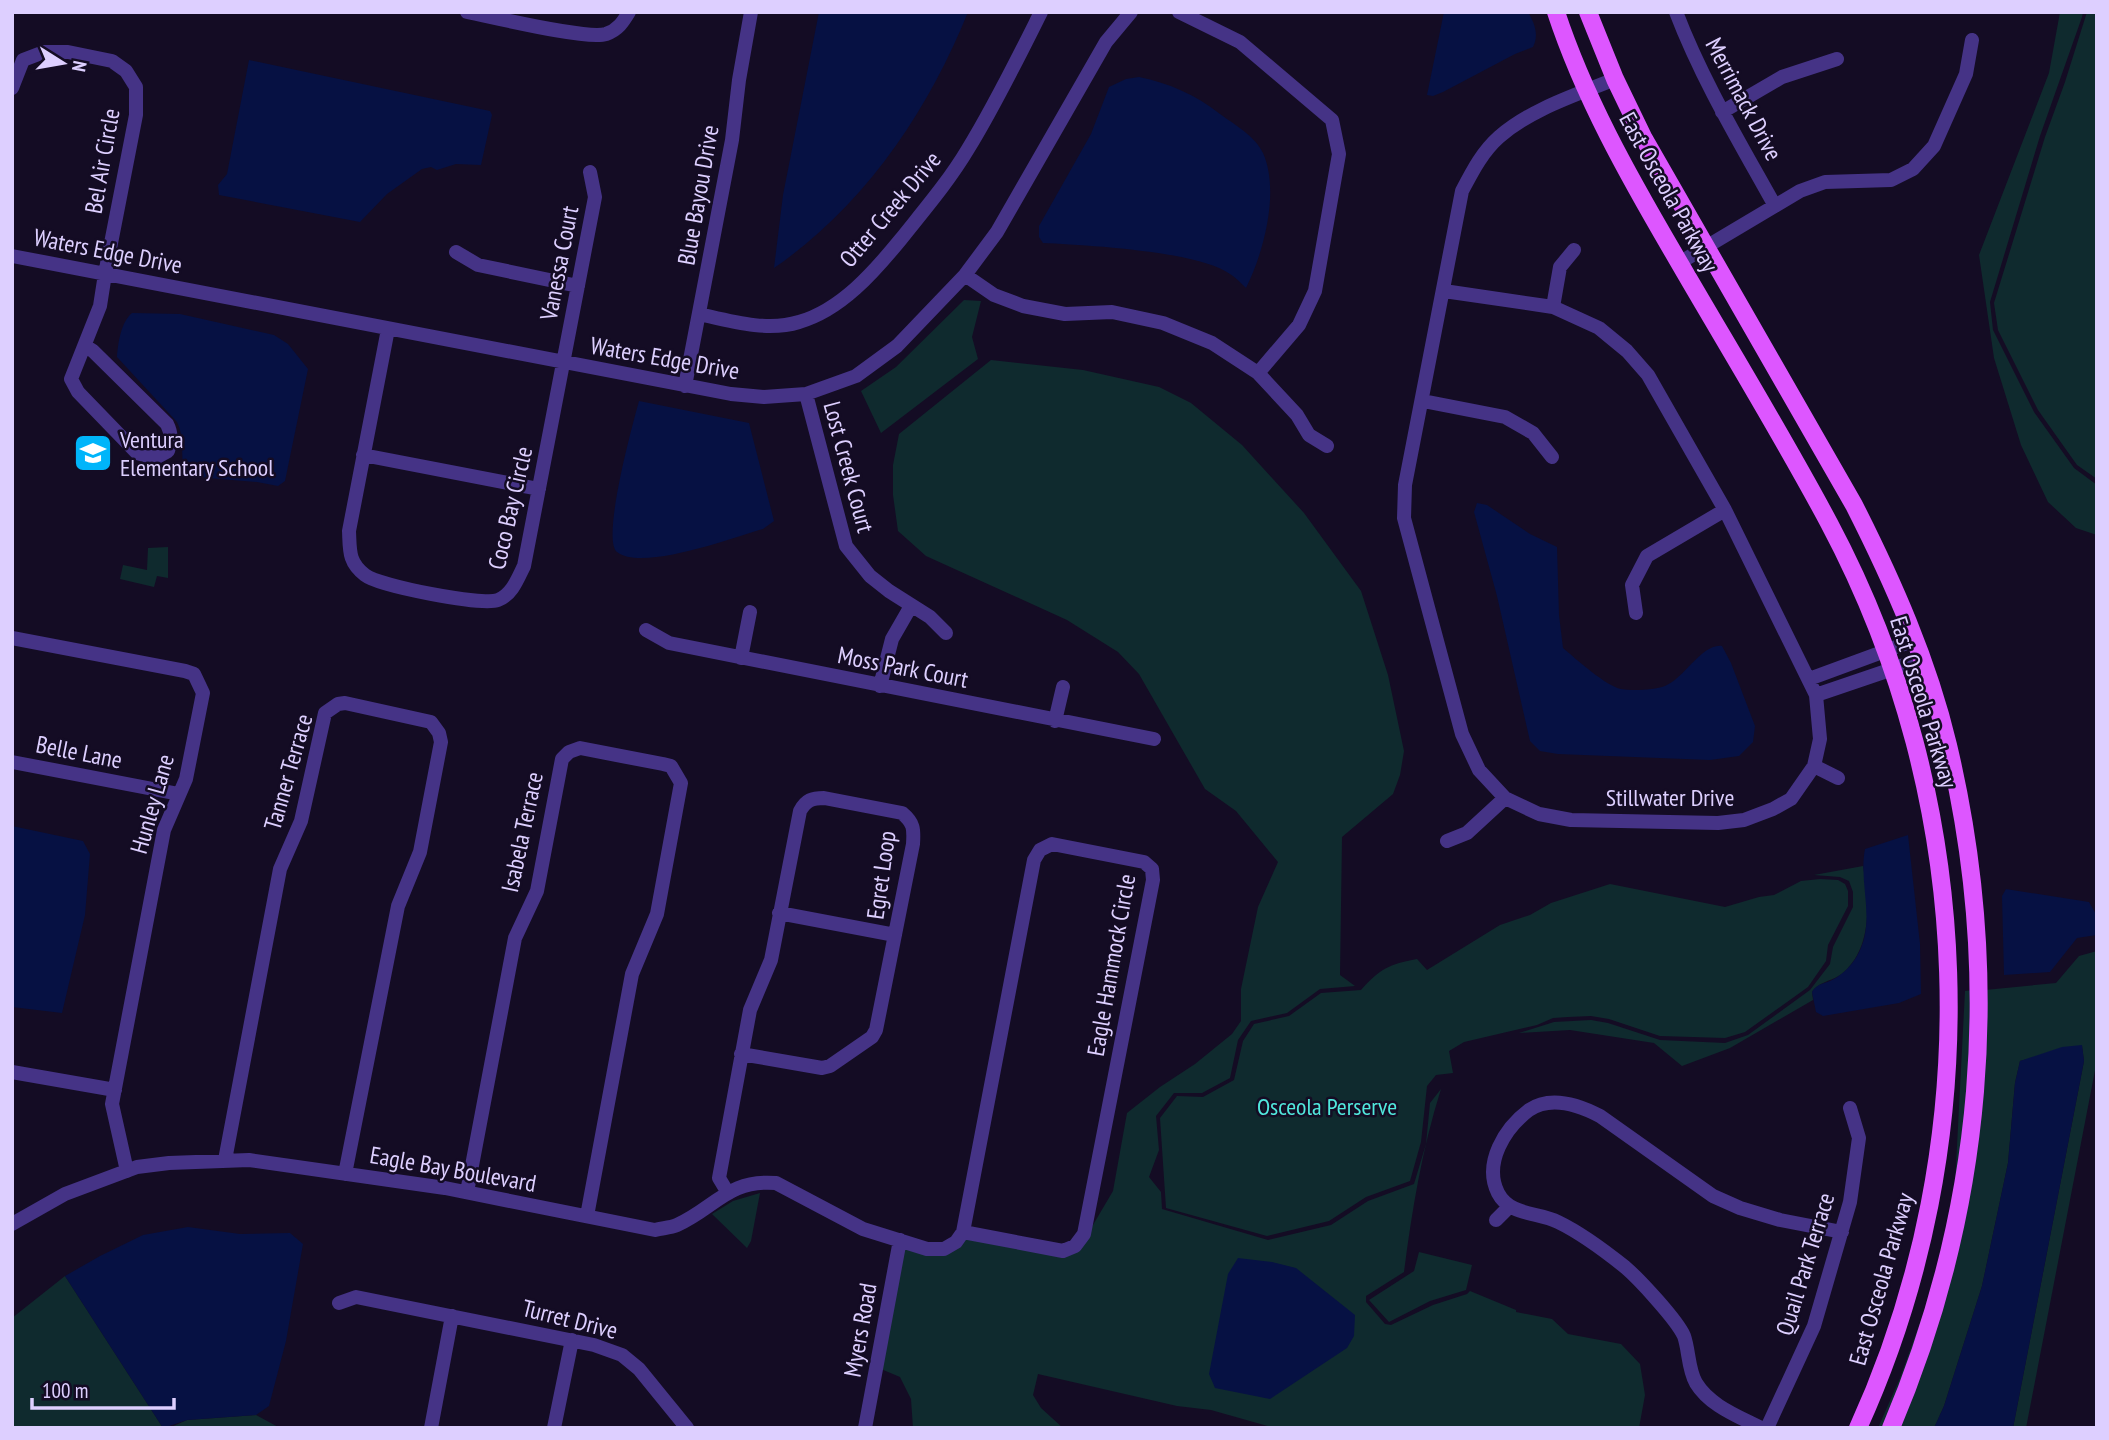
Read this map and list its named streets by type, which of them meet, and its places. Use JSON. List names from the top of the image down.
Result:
{
  "streets": {
    "main road": ["East Osceola Parkway"],
    "street": [
      "Merrimack Drive",
      "Bel Air Circle",
      "Blue Bayou Drive",
      "Otter Creek Drive",
      "Waters Edge Drive",
      "Vanessa Court",
      "Lost Creek Court",
      "Coco Bay Circle",
      "Moss Park Court",
      "Belle Lane",
      "Tanner Terrace",
      "Stillwater Drive",
      "Hunley Lane",
      "Isabela Terrace",
      "Egret Loop",
      "Eagle Hammock Circle",
      "Eagle Bay Boulevard",
      "Quail Park Terrace",
      "Turret Drive",
      "Myers Road"
    ]
  },
  "crossings": [
    ["Bel Air Circle", "Waters Edge Drive"],
    ["East Osceola Parkway", "Stillwater Drive"],
    ["Blue Bayou Drive", "Otter Creek Drive"],
    ["Blue Bayou Drive", "Waters Edge Drive"],
    ["Waters Edge Drive", "Vanessa Court"],
    ["Waters Edge Drive", "Lost Creek Court"],
    ["Waters Edge Drive", "Coco Bay Circle"],
    ["Vanessa Court", "Coco Bay Circle"],
    ["Belle Lane", "Hunley Lane"],
    ["Tanner Terrace", "Eagle Bay Boulevard"],
    ["Hunley Lane", "Eagle Bay Boulevard"],
    ["Isabela Terrace", "Eagle Bay Boulevard"],
    ["Egret Loop", "Eagle Bay Boulevard"],
    ["Eagle Bay Boulevard", "Myers Road"]
  ],
  "parks": ["Osceola Perserve"],
  "places": {
    "school or university": ["Ventura Elementary School"]
  },
  "scale_bar": "100 m",
  "north": "right"
}
